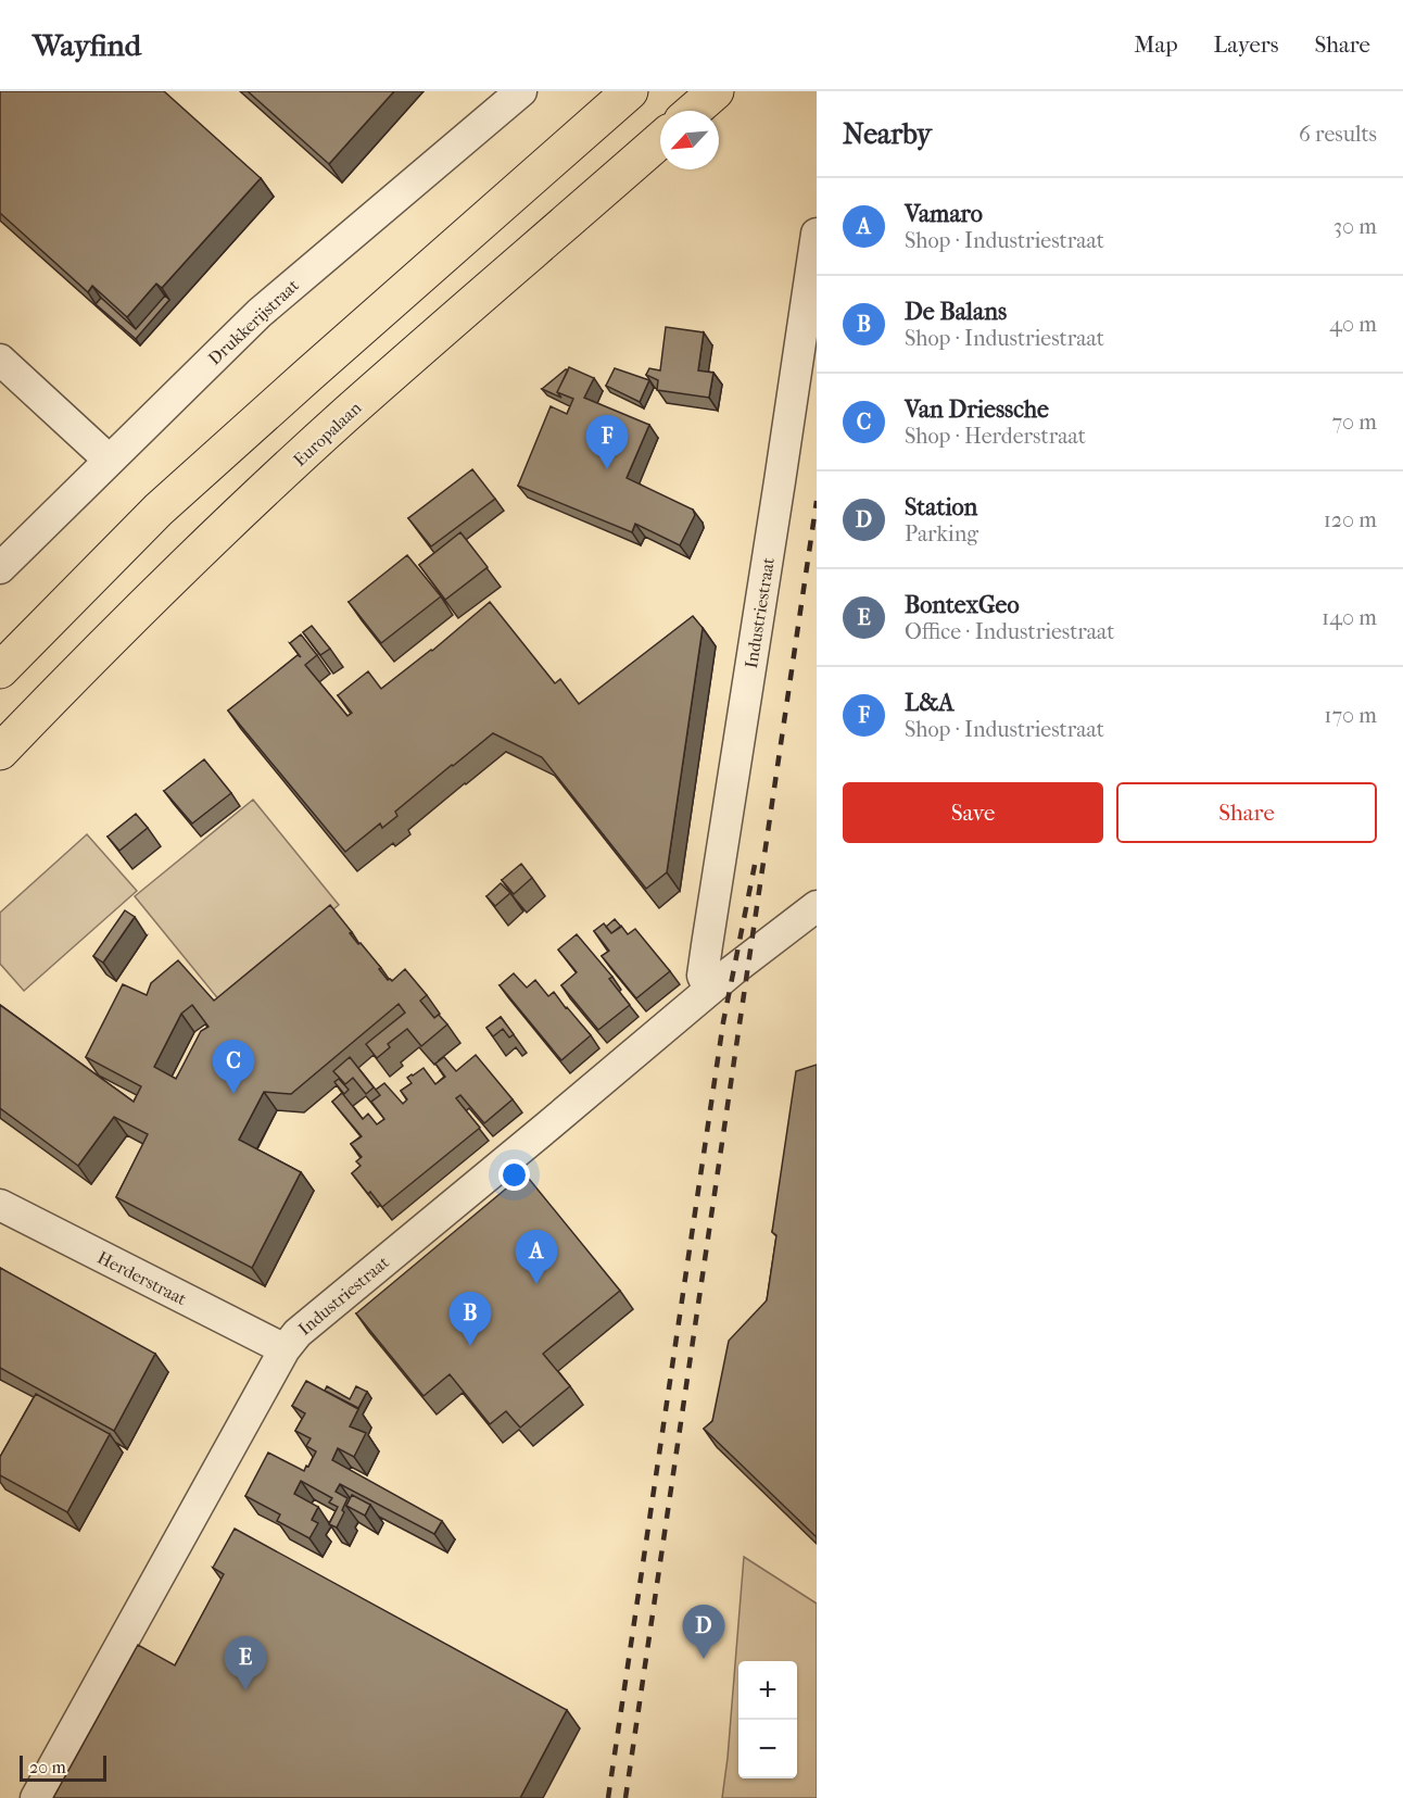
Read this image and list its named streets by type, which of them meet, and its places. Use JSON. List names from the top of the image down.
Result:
{
  "streets": {
    "highway": ["Europalaan"],
    "street": ["Drukkerijstraat", "Industriestraat", "Herderstraat"]
  },
  "crossings": [
    ["Industriestraat", "Herderstraat"]
  ],
  "scale_bar": "20 m",
  "north": "bottom left",
  "page": {
    "header": "Wayfind",
    "nav": ["Map", "Layers", "Share"],
    "heading": ["Nearby", "6 results"],
    "list": [
      {
        "mark": "A",
        "name": "Vamaro",
        "note": "Shop · Industriestraat",
        "value": "30 m"
      },
      {
        "mark": "B",
        "name": "De Balans",
        "note": "Shop · Industriestraat",
        "value": "40 m"
      },
      {
        "mark": "C",
        "name": "Van Driessche",
        "note": "Shop · Herderstraat",
        "value": "70 m"
      },
      {
        "mark": "D",
        "name": "Station",
        "note": "Parking",
        "value": "120 m"
      },
      {
        "mark": "E",
        "name": "BontexGeo",
        "note": "Office · Industriestraat",
        "value": "140 m"
      },
      {
        "mark": "F",
        "name": "L&A",
        "note": "Shop · Industriestraat",
        "value": "170 m"
      }
    ],
    "pins": [
      "F",
      "C",
      "A",
      "B",
      "D",
      "E"
    ],
    "buttons": ["Save", "Share"],
    "map_buttons": ["+", "−"],
    "scale": "20 m"
  }
}
